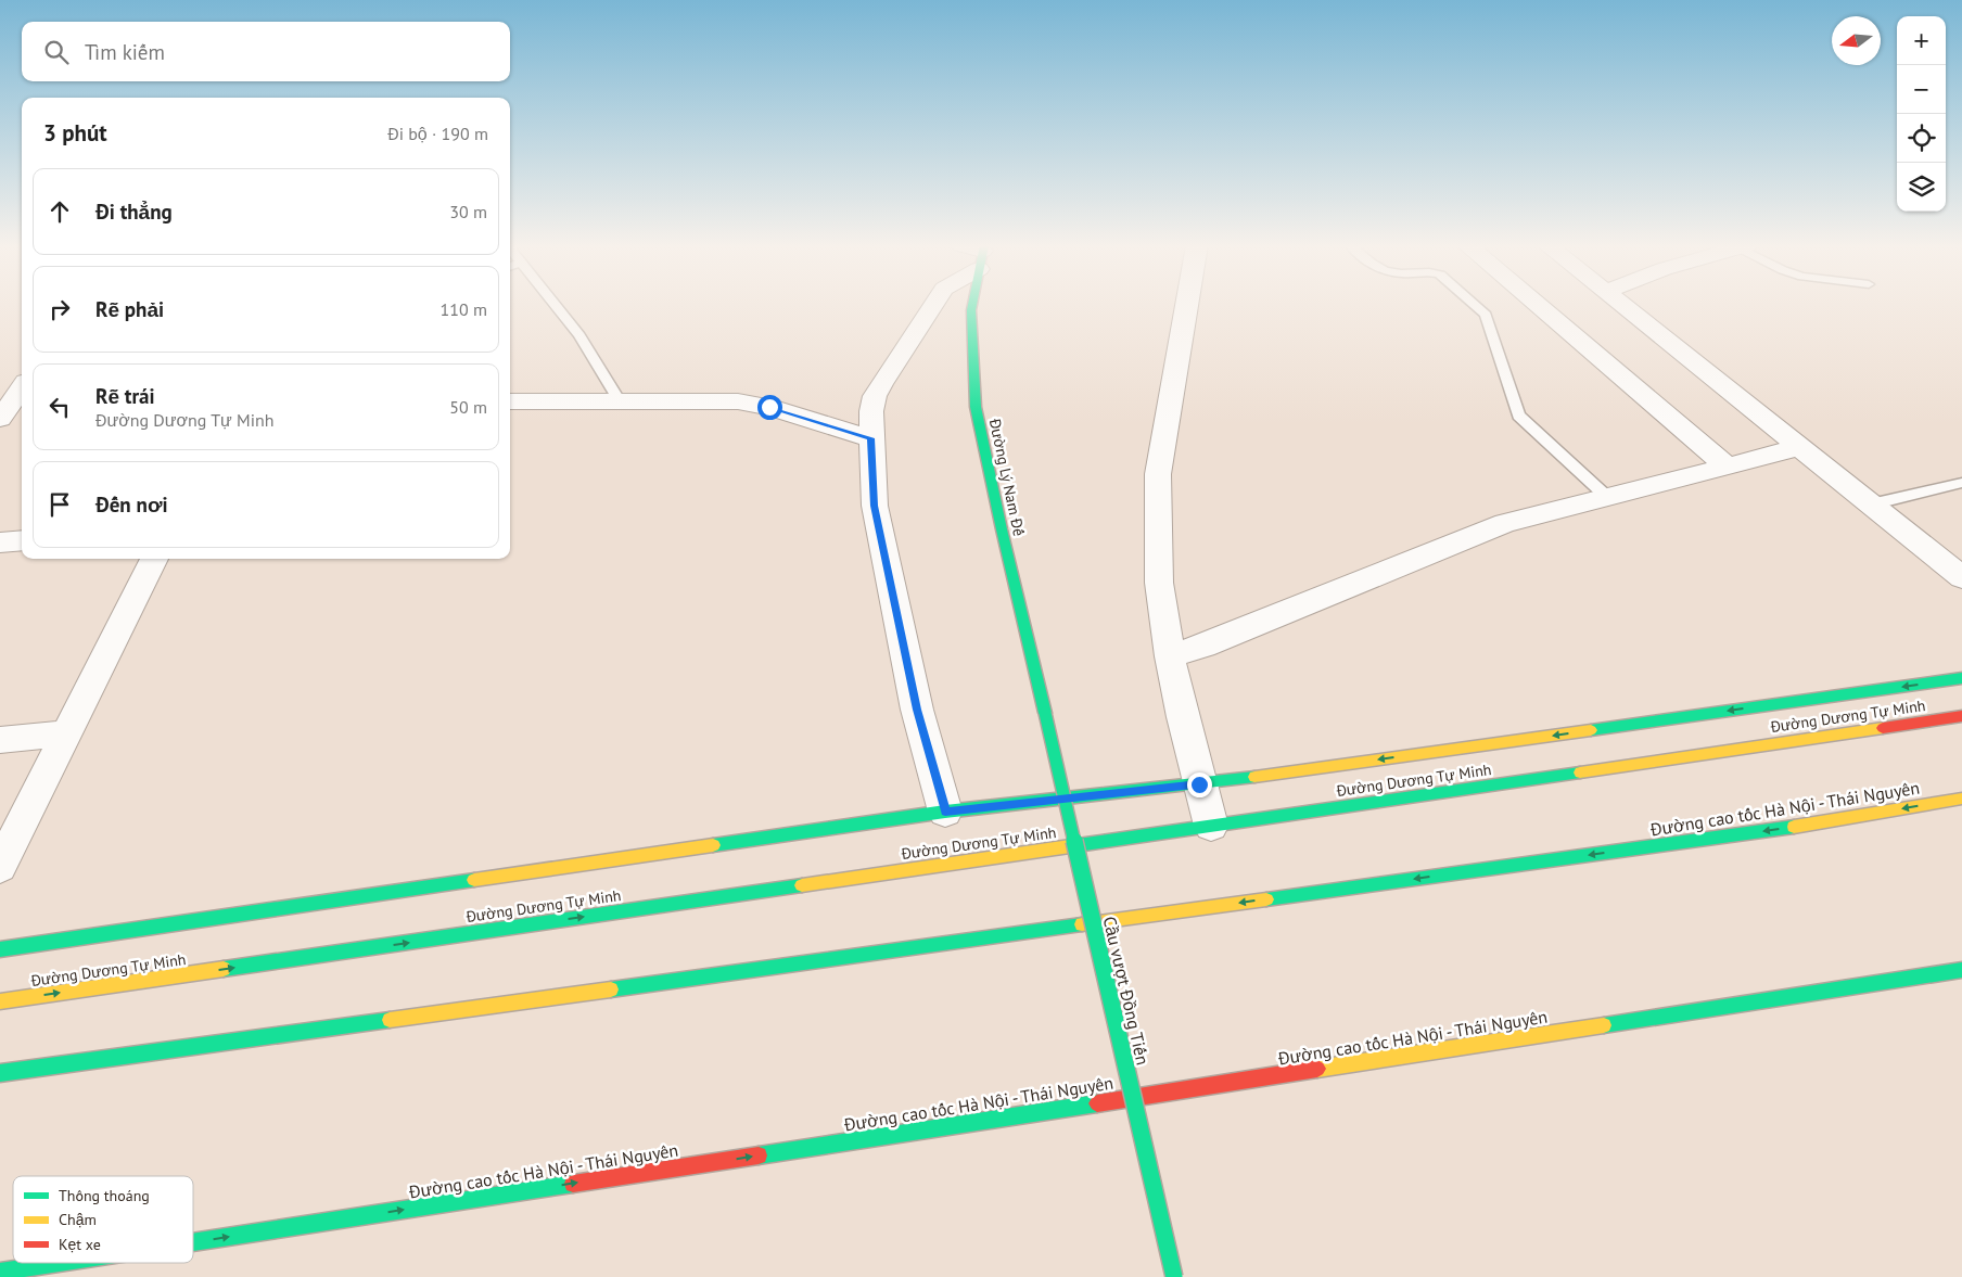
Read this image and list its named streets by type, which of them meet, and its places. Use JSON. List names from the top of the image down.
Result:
{
  "streets": {
    "main road": [
      "Đường Lý Nam Đế",
      "Đường Dương Tự Minh",
      "Đường cao tốc Hà Nội - Thái Nguyên",
      "Cầu vượt Đồng Tiến"
    ]
  },
  "crossings": [
    ["Đường Lý Nam Đế", "Cầu vượt Đồng Tiến"]
  ],
  "legend": ["Thông thoáng", "Chậm", "Kẹt xe"],
  "north": "left",
  "page": {
    "map_buttons": ["+", "−"],
    "search": "Tìm kiếm",
    "heading": ["3 phút", "Đi bộ · 190 m"],
    "list": [
      ["Đi thẳng", "30 m"],
      ["Rẽ phải", "110 m"],
      ["Rẽ trái", "Đường Dương Tự Minh", "50 m"],
      "Đến nơi"
    ]
  }
}
